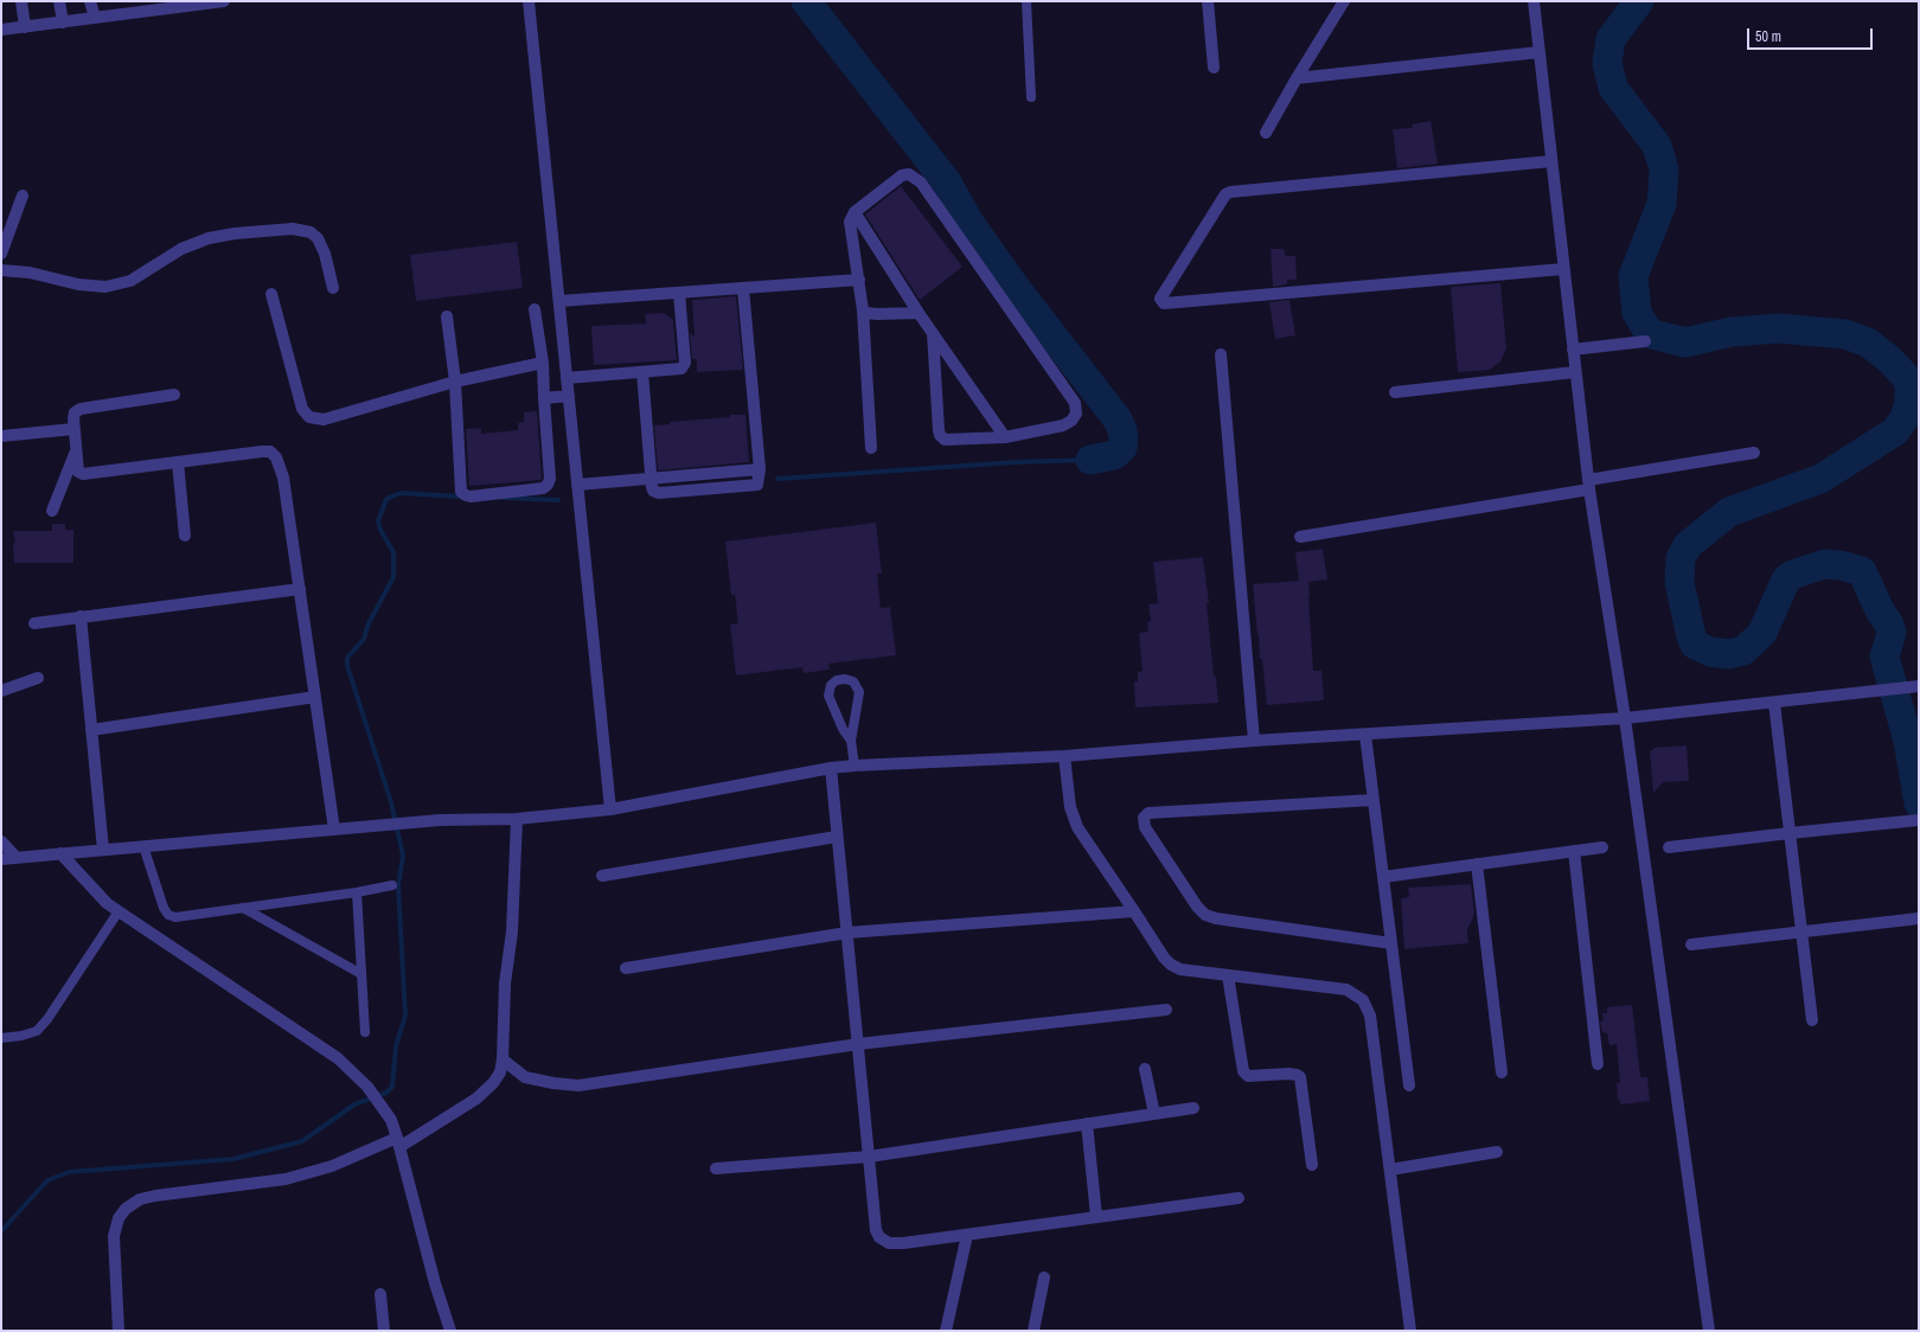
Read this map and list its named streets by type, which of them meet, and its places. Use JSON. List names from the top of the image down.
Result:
{
  "scale_bar": "50 m"
}
